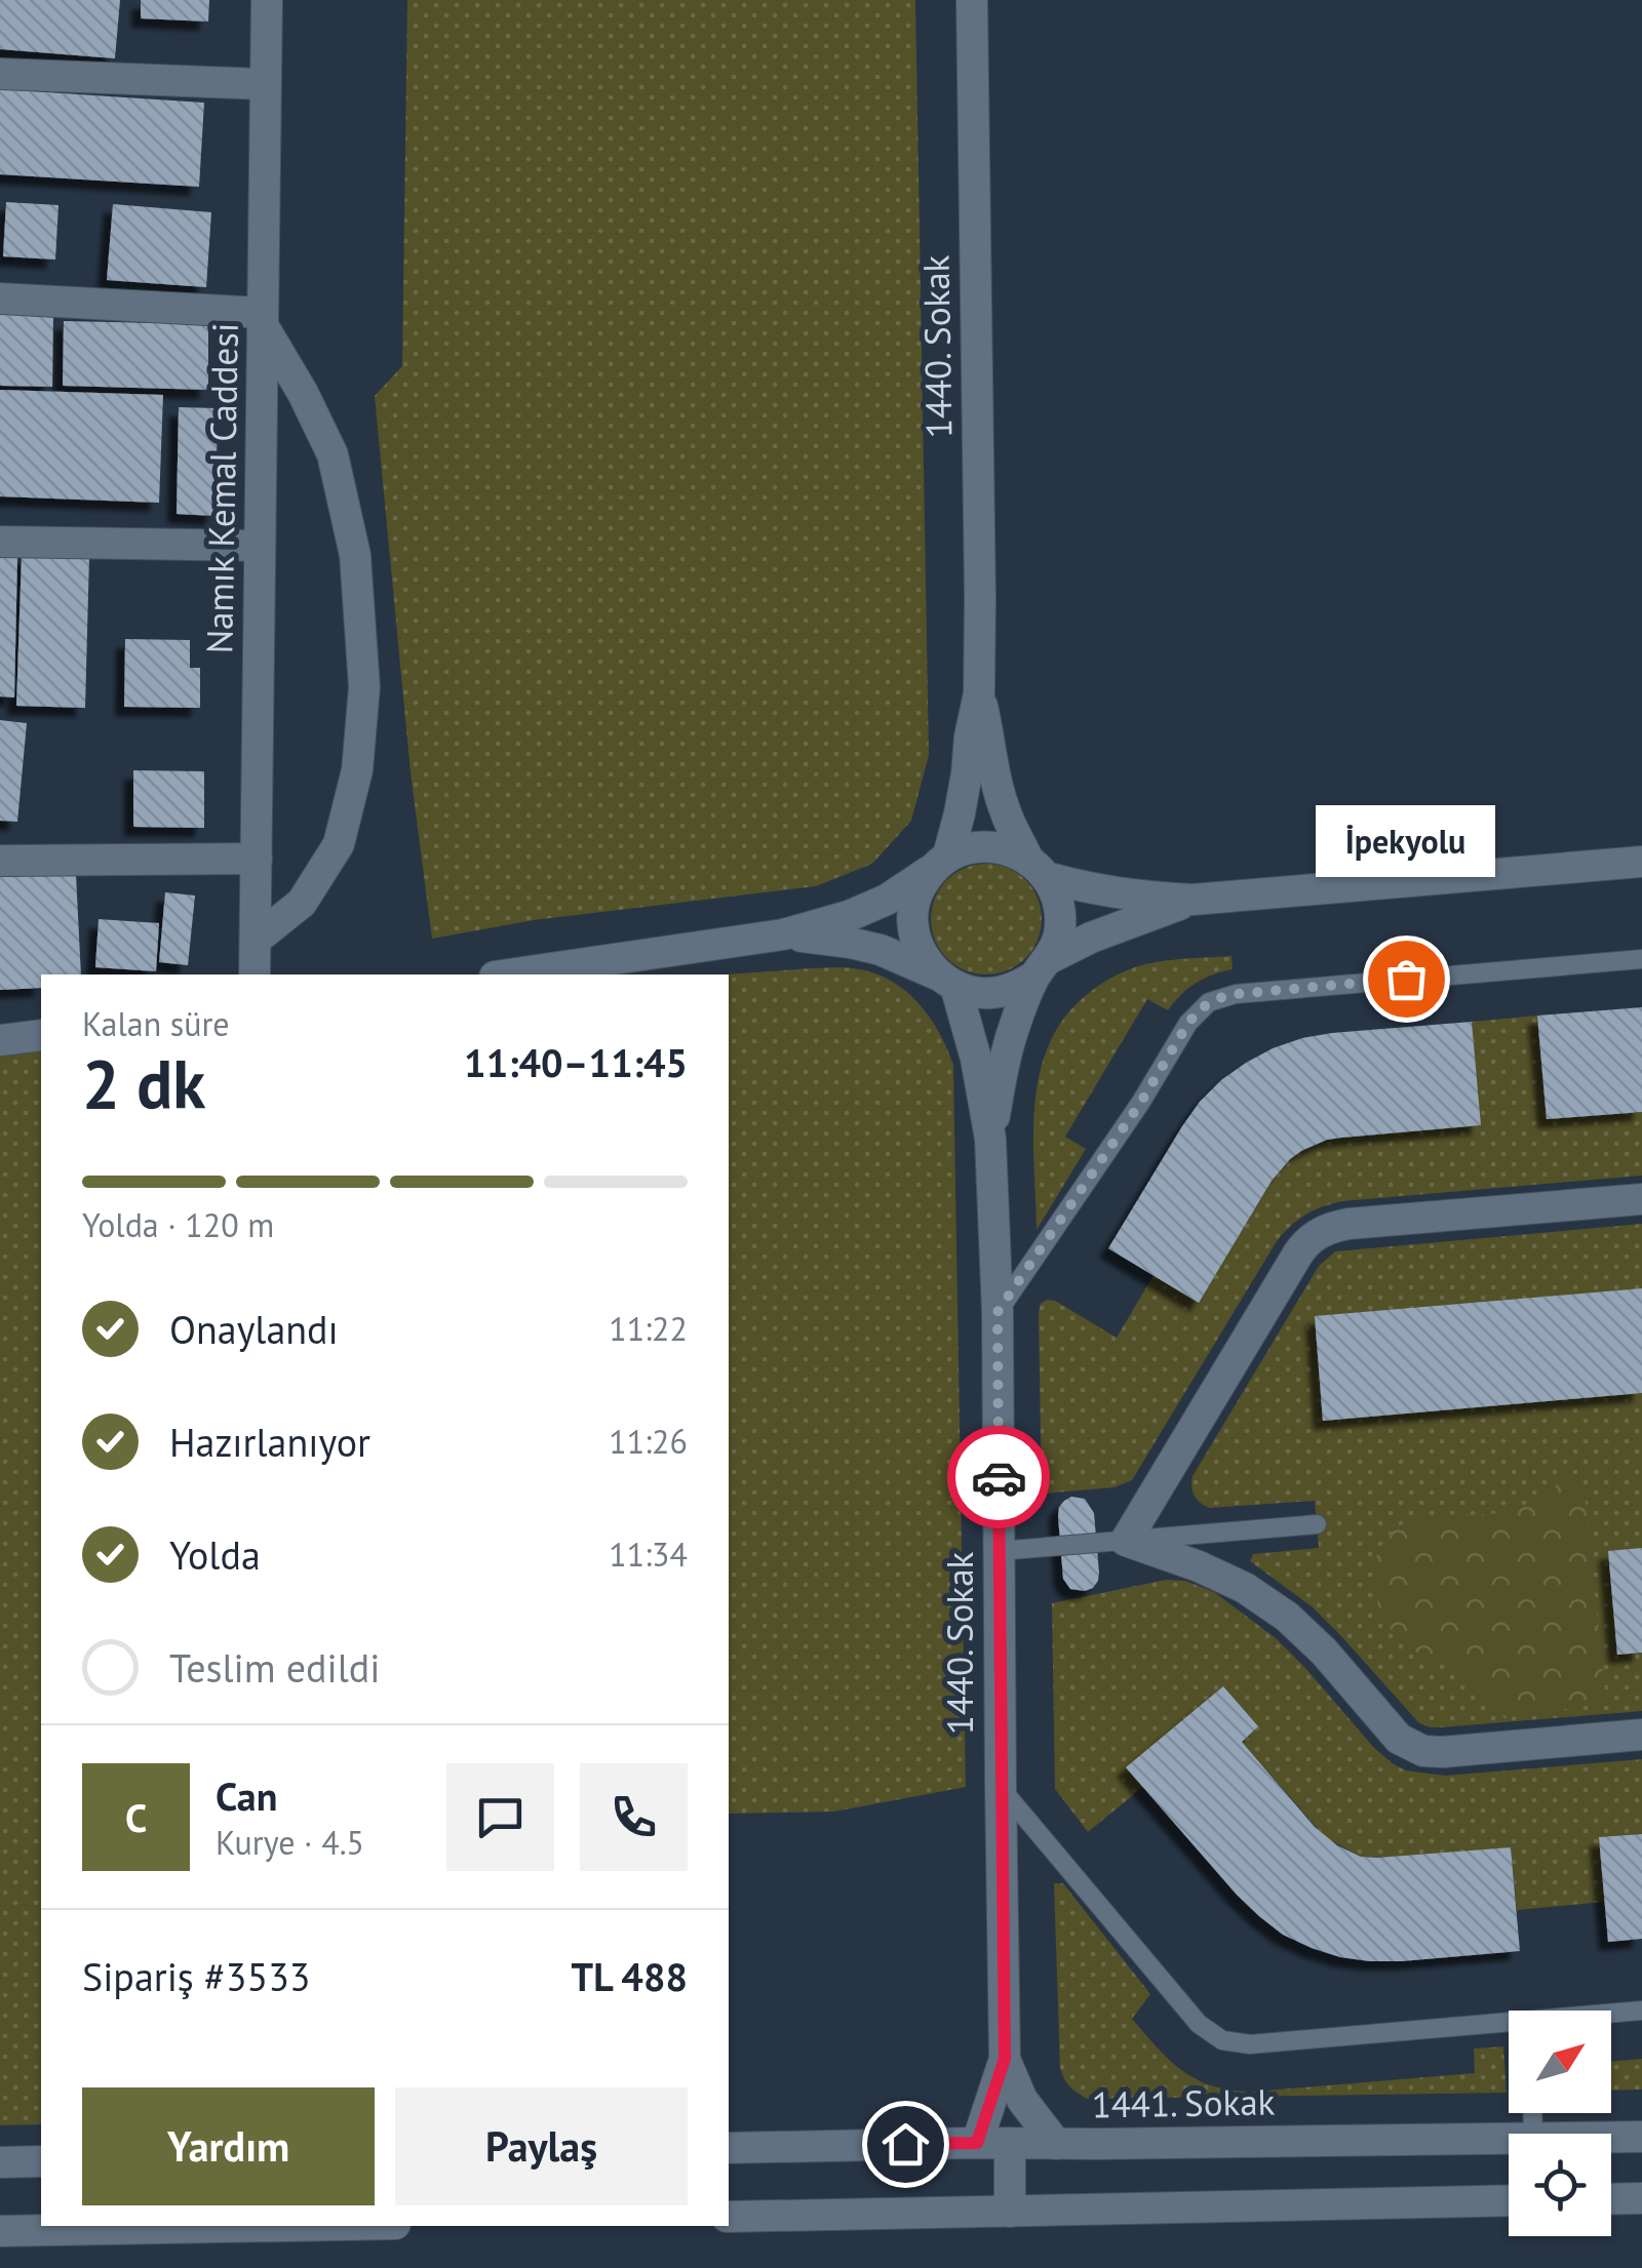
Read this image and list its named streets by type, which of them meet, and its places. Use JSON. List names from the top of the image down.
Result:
{
  "streets": {
    "street": ["1440. Sokak", "Namık Kemal Caddesi", "1441. Sokak"]
  },
  "crossings": [
    ["1440. Sokak", "1441. Sokak"]
  ],
  "places": ["İpekyolu"],
  "north": "top right",
  "page": {
    "bubble": "İpekyolu",
    "heading": ["2 dk", "Kalan süre", "11:40–11:45"],
    "panel": [
      "Can",
      "Kurye · 4.5",
      "Sipariş #3533",
      "TL 488"
    ],
    "bar": "Yolda · 120 m",
    "list": [
      ["Onaylandı", "11:22"],
      ["Hazırlanıyor", "11:26"],
      ["Yolda", "11:34"],
      "Teslim edildi"
    ],
    "round": "C",
    "buttons": ["Yardım", "Paylaş"]
  }
}
